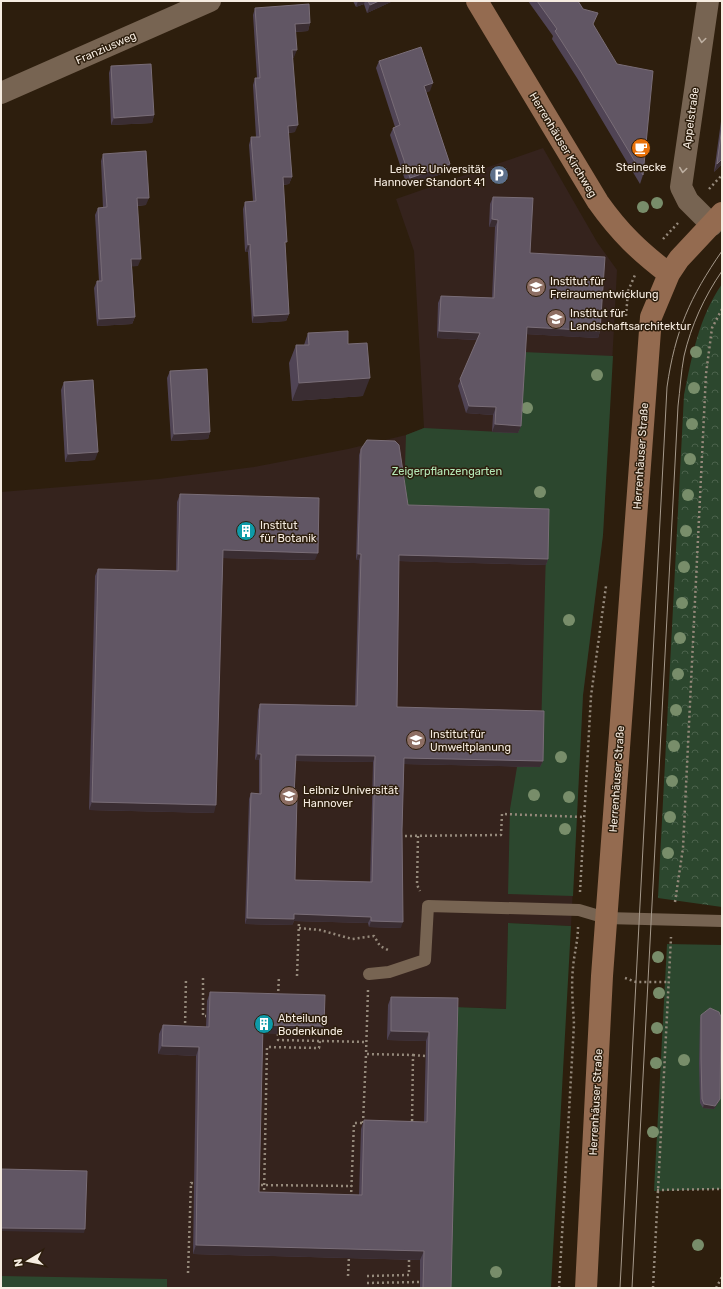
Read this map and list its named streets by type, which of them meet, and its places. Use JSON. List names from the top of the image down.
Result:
{
  "streets": {
    "street": [
      "Franziusweg",
      "Appelstraße",
      "Herrenhäuser Kirchweg",
      "Herrenhäuser Straße"
    ]
  },
  "crossings": [
    ["Appelstraße", "Herrenhäuser Straße"],
    ["Herrenhäuser Kirchweg", "Herrenhäuser Straße"]
  ],
  "one_way": ["Appelstraße"],
  "parks": ["Zeigerpflanzengarten"],
  "places": {
    "cafe": ["Steinecke"],
    "parking": ["Leibniz Universität Hannover Standort 41"],
    "school or university": [
      "Institut für Freiraumentwicklung",
      "Institut für Landschaftsarchitektur",
      "Institut für Umweltplanung",
      "Leibniz Universität Hannover"
    ],
    "building": ["Institut für Botanik", "Abteilung Bodenkunde"]
  },
  "north": "left"
}
